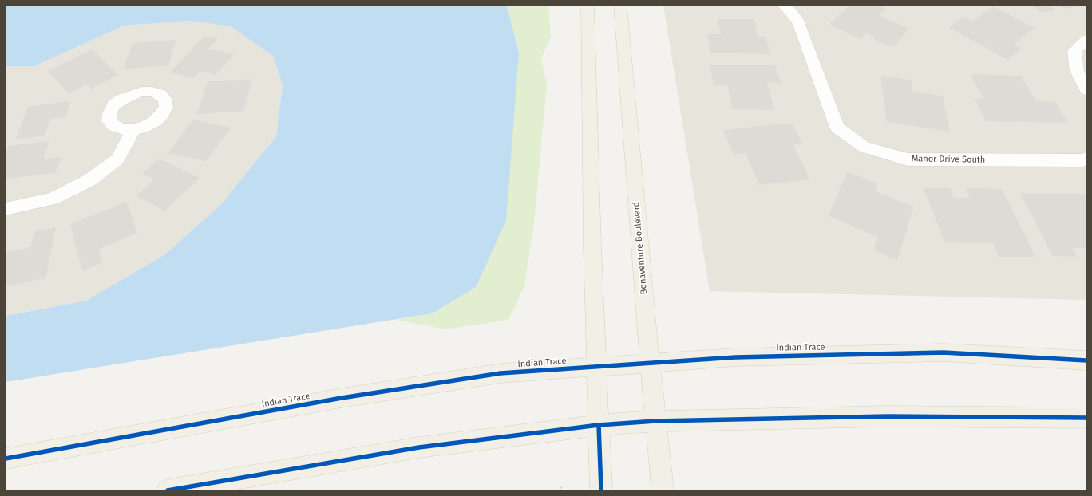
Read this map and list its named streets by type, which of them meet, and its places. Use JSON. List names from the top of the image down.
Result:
{
  "streets": {
    "main road": ["Bonaventure Boulevard", "Indian Trace"],
    "street": ["Manor Drive South"]
  },
  "crossings": [
    ["Bonaventure Boulevard", "Indian Trace"]
  ]
}
